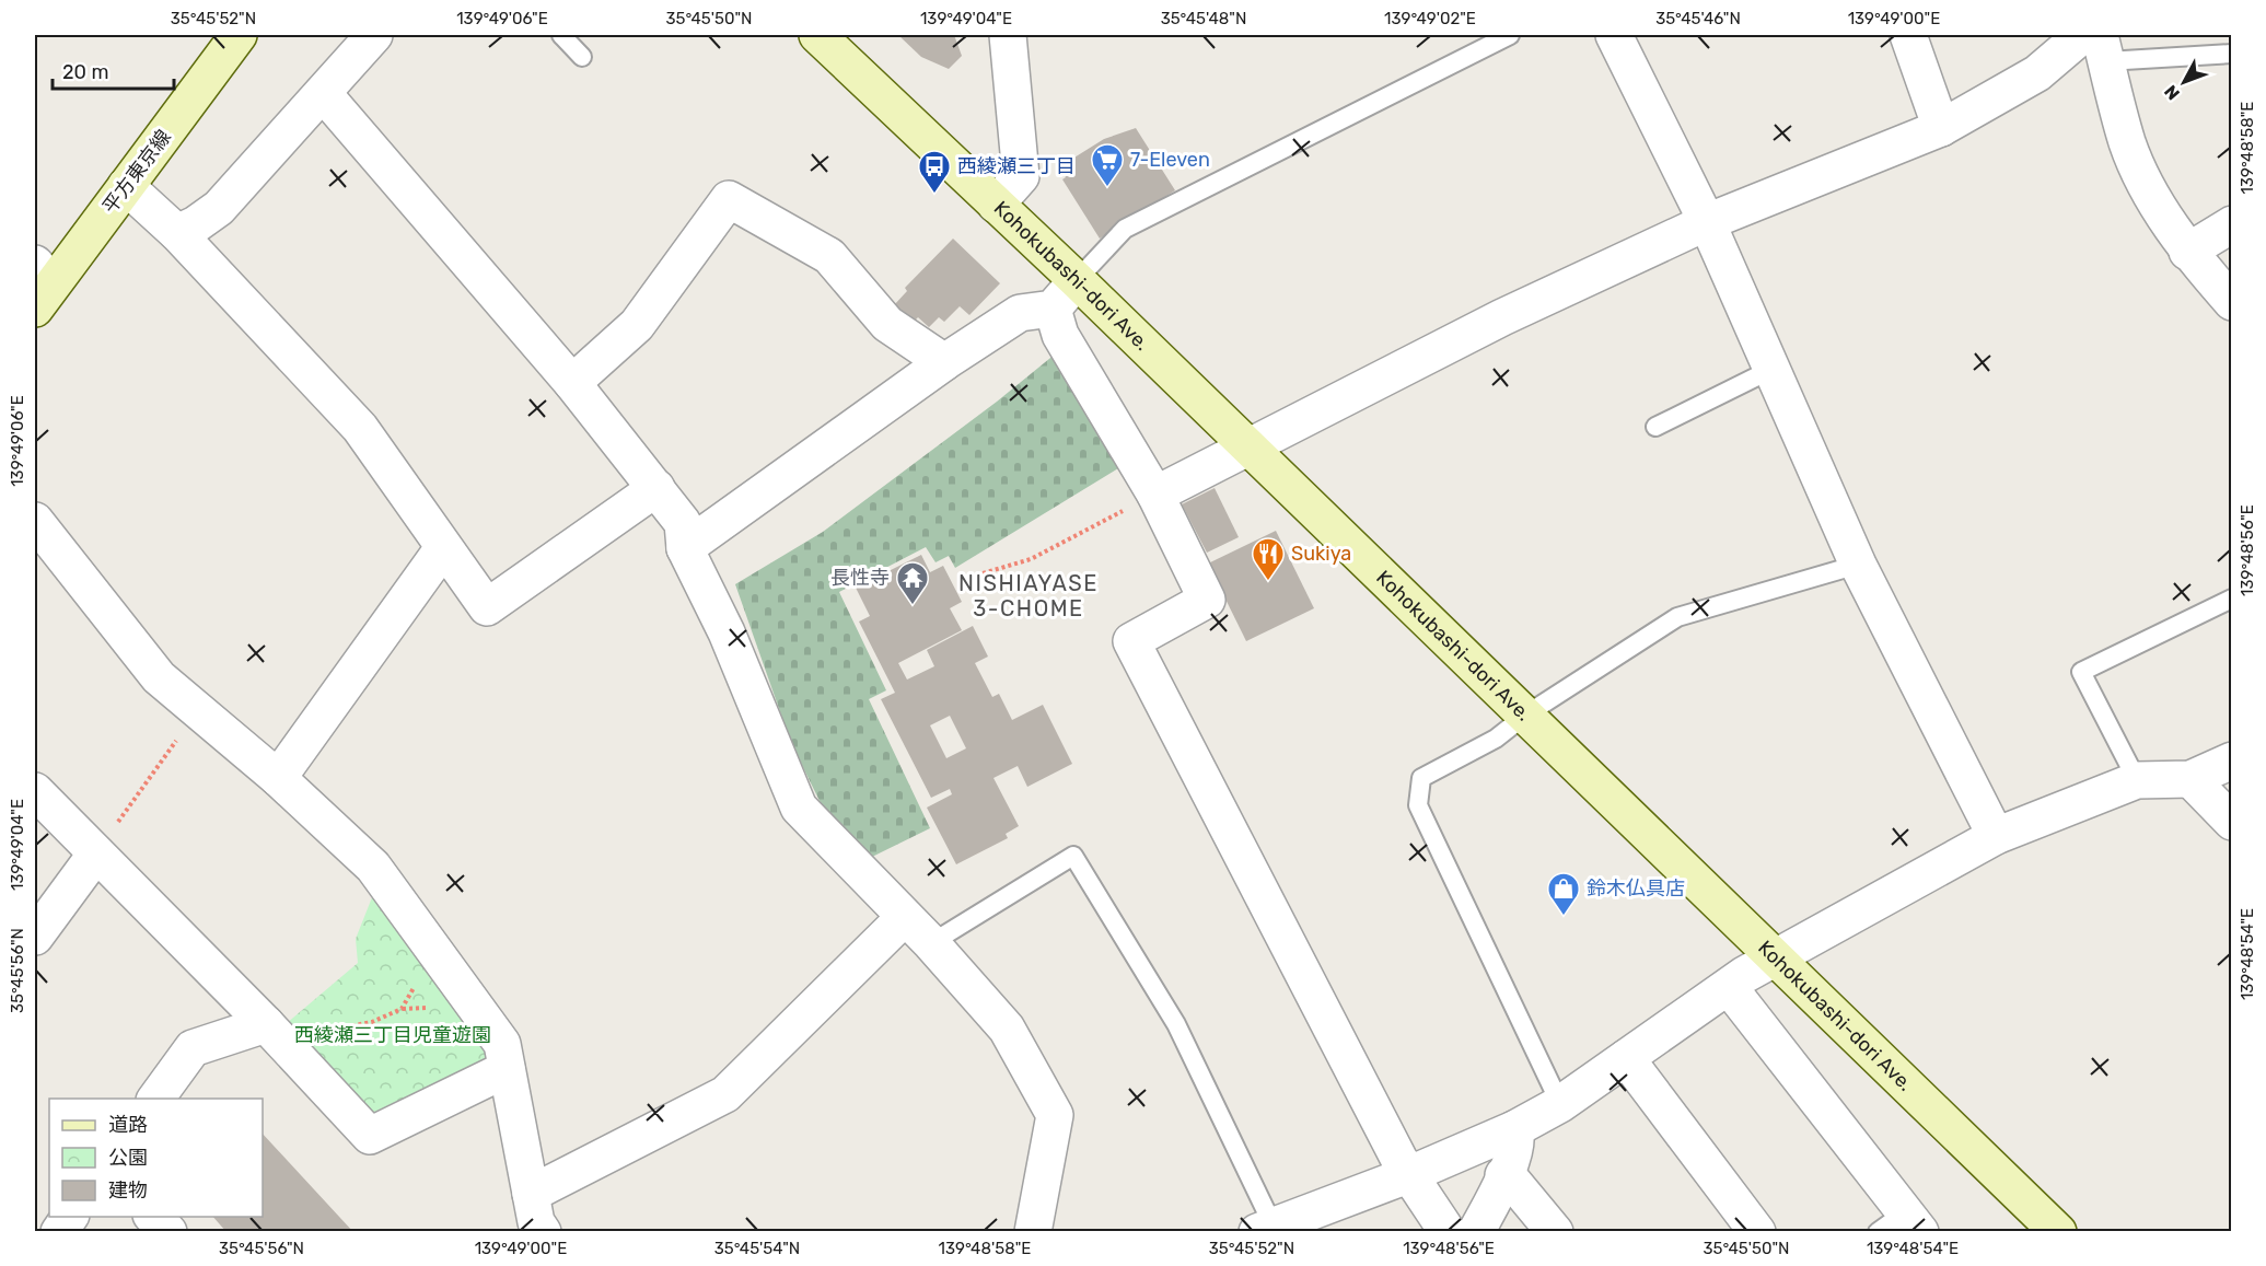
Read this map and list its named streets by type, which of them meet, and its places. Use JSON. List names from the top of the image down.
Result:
{
  "streets": {
    "main road": ["平方東京線", "Kohokubashi-dori Ave."]
  },
  "districts": ["NISHIAYASE 3-CHOME"],
  "parks": ["西綾瀬三丁目児童遊園"],
  "places": {
    "supermarket": ["7-Eleven"],
    "bus stop": ["西綾瀬三丁目"],
    "restaurant": ["Sukiya"],
    "temple": ["長性寺"],
    "shop": ["鈴木仏具店"]
  },
  "legend": ["道路", "公園", "建物"],
  "scale_bar": "20 m",
  "north": "bottom left",
  "coordinates": [
    "35°45'52\"N",
    "139°49'06\"E",
    "35°45'50\"N",
    "139°49'04\"E",
    "35°45'48\"N",
    "139°49'02\"E",
    "35°45'46\"N",
    "139°49'00\"E",
    "139°48'58\"E",
    "139°48'56\"E",
    "139°48'54\"E",
    "35°45'56\"N",
    "35°45'54\"N"
  ]
}
